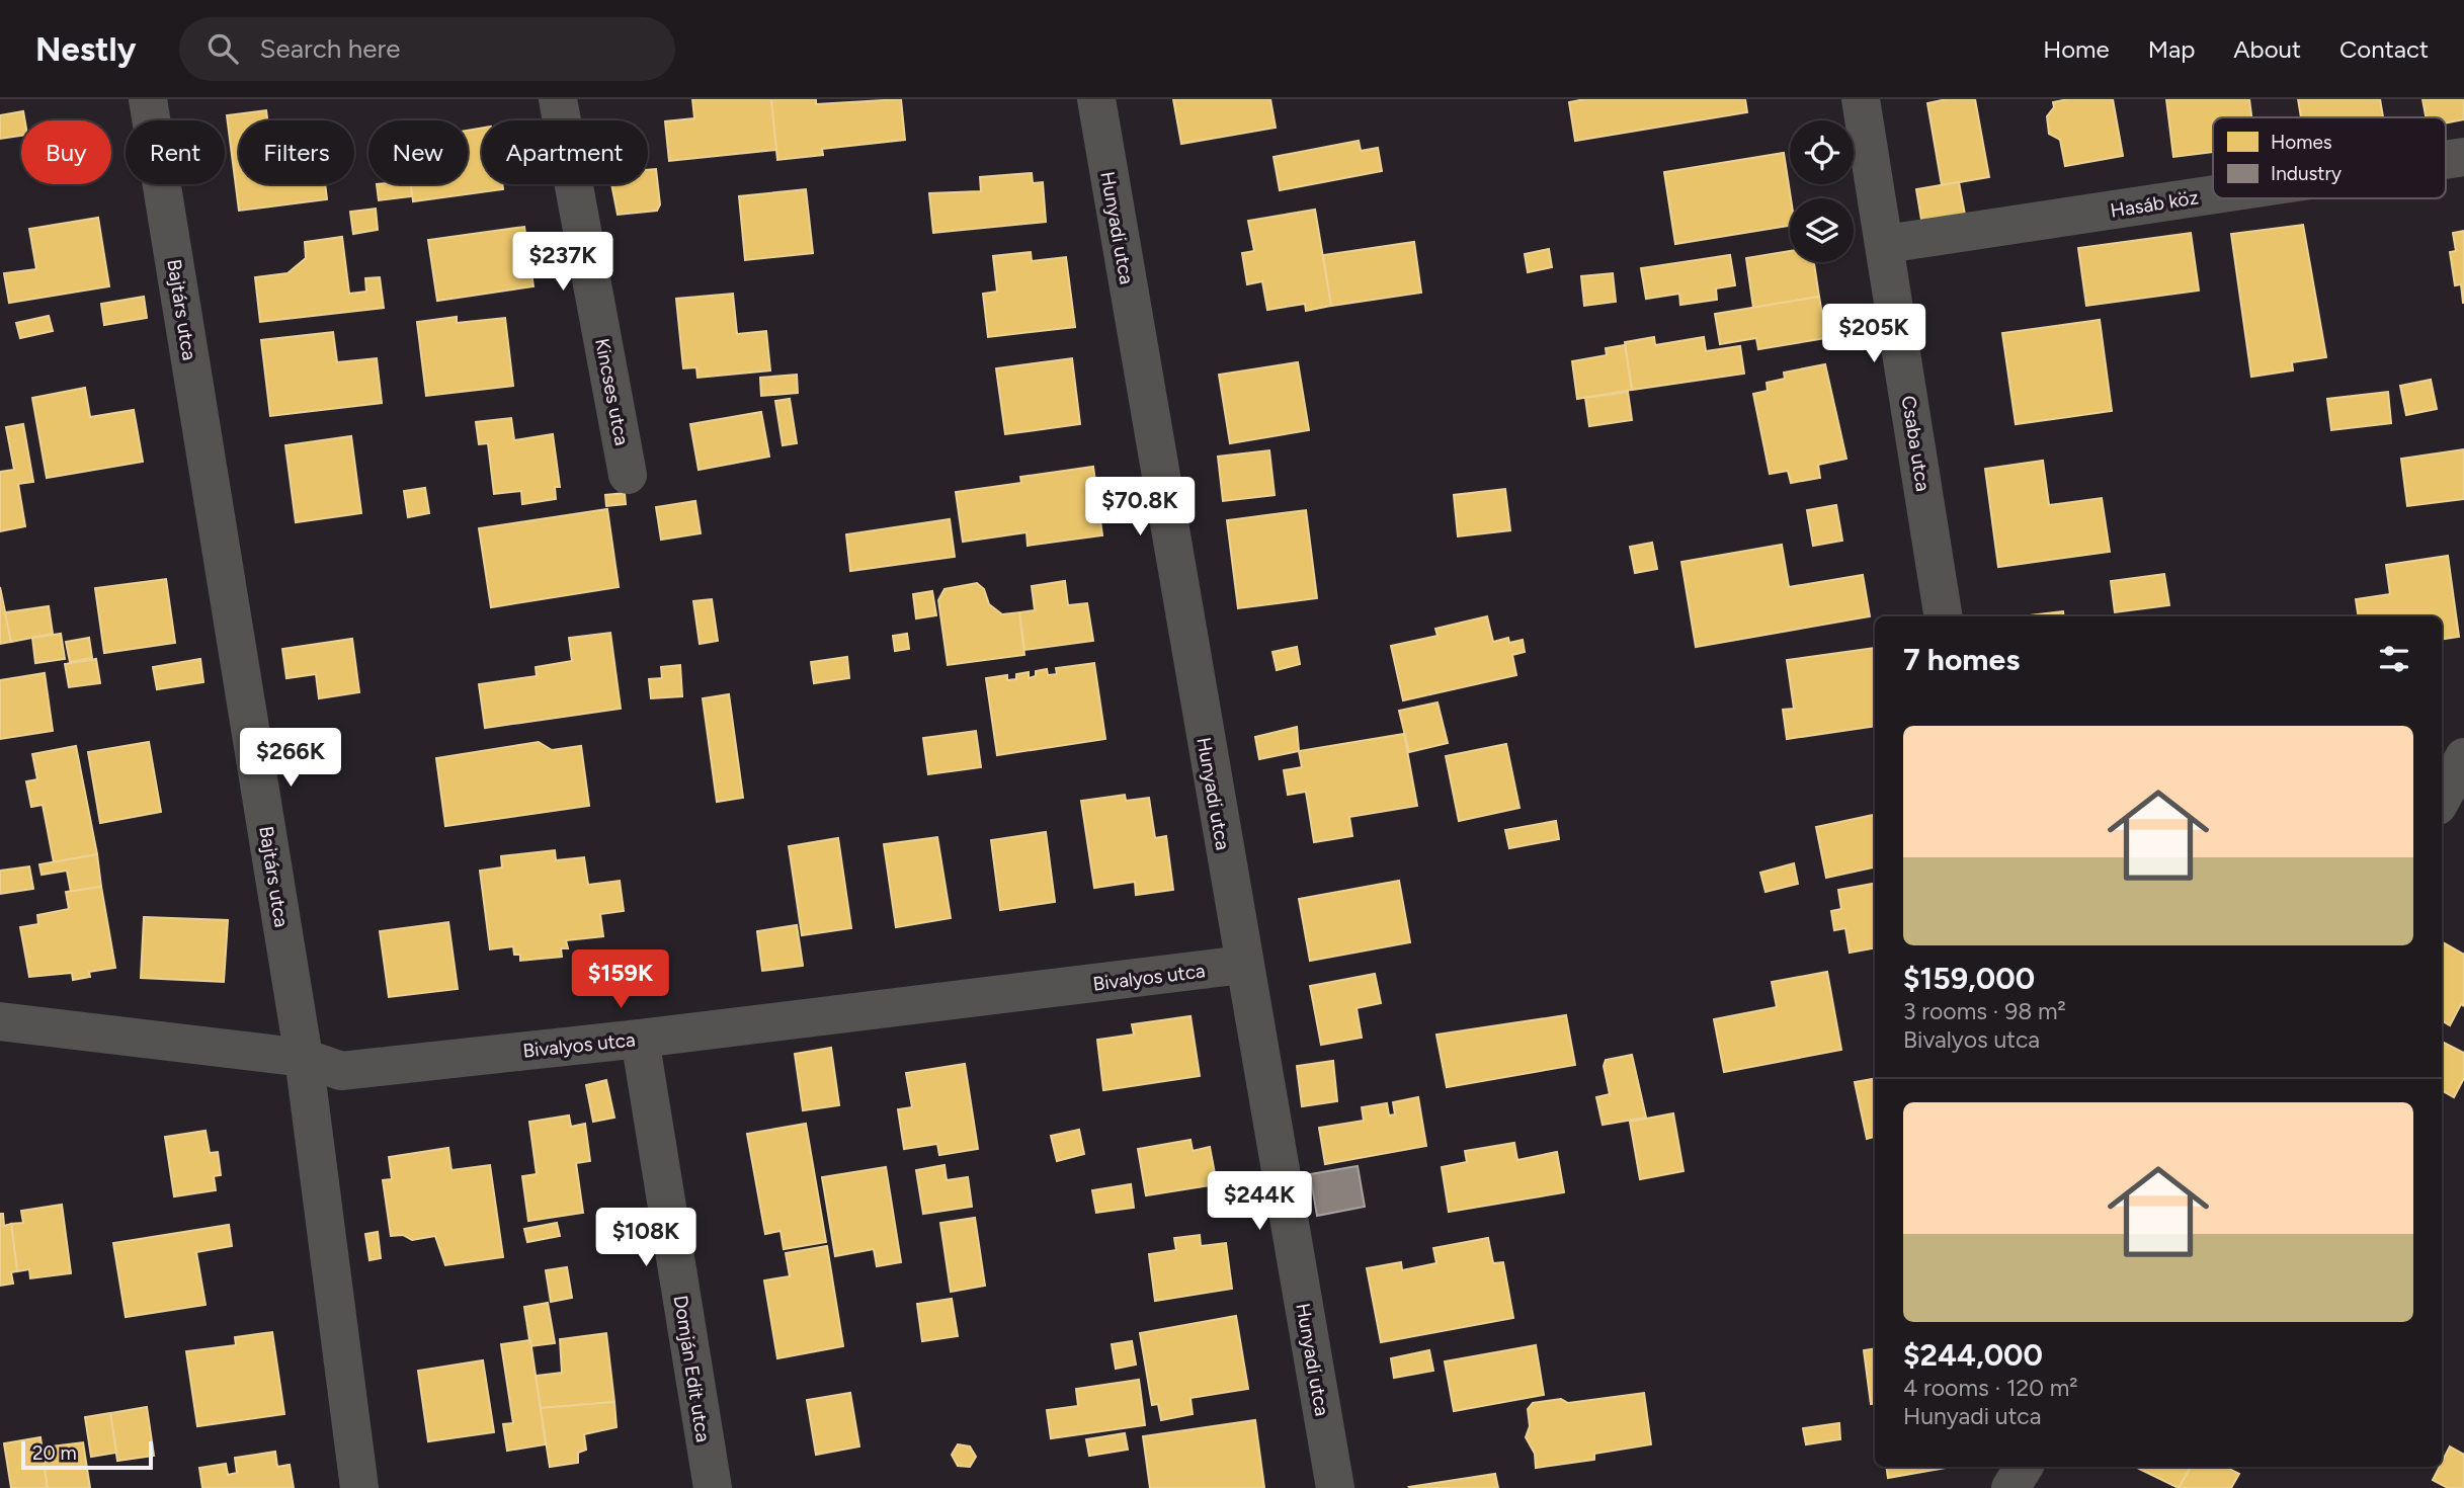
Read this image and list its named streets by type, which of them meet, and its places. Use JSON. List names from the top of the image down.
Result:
{
  "streets": {
    "street": [
      "Hasáb köz",
      "Hunyadi utca",
      "Bajtárs utca",
      "Kincses utca",
      "Csaba utca",
      "Bivalyos utca",
      "Domján Edit utca"
    ]
  },
  "crossings": [
    ["Hasáb köz", "Csaba utca"],
    ["Hunyadi utca", "Bivalyos utca"],
    ["Bajtárs utca", "Bivalyos utca"],
    ["Bivalyos utca", "Domján Edit utca"]
  ],
  "legend": ["Homes", "Industry"],
  "scale_bar": "20 m",
  "page": {
    "header": "Nestly",
    "search": "Search here",
    "nav": [
      "Home",
      "Map",
      "About",
      "Contact"
    ],
    "chip": [
      "Buy",
      "Rent",
      "Filters",
      "New",
      "Apartment"
    ],
    "price": [
      "$237K",
      "$205K",
      "$70.8K",
      "$266K",
      "$159K",
      "$244K",
      "$108K"
    ],
    "heading": "7 homes",
    "list": [
      {
        "name": "$159,000",
        "note": "3 rooms · 98 m² · Bivalyos utca"
      },
      {
        "name": "$244,000",
        "note": "4 rooms · 120 m² · Hunyadi utca"
      }
    ],
    "scale": "20 m"
  }
}
